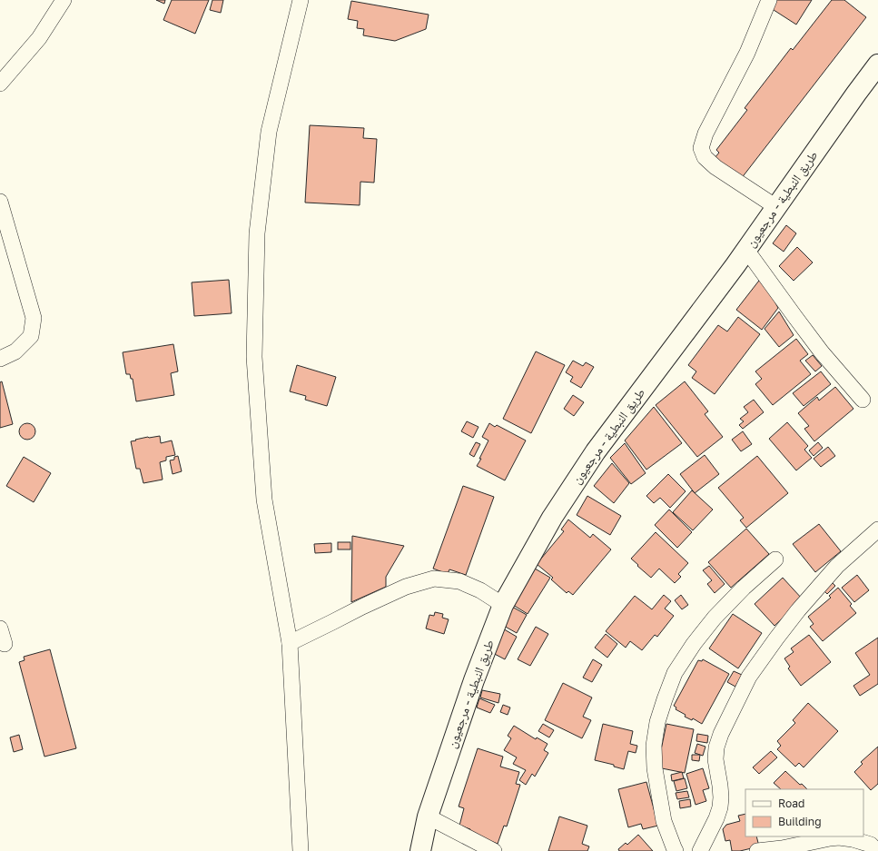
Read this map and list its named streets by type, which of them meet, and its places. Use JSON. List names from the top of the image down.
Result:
{
  "streets": {
    "main road": ["طريق النبطية - مرجعيون"]
  },
  "legend": ["Road", "Building"]
}
